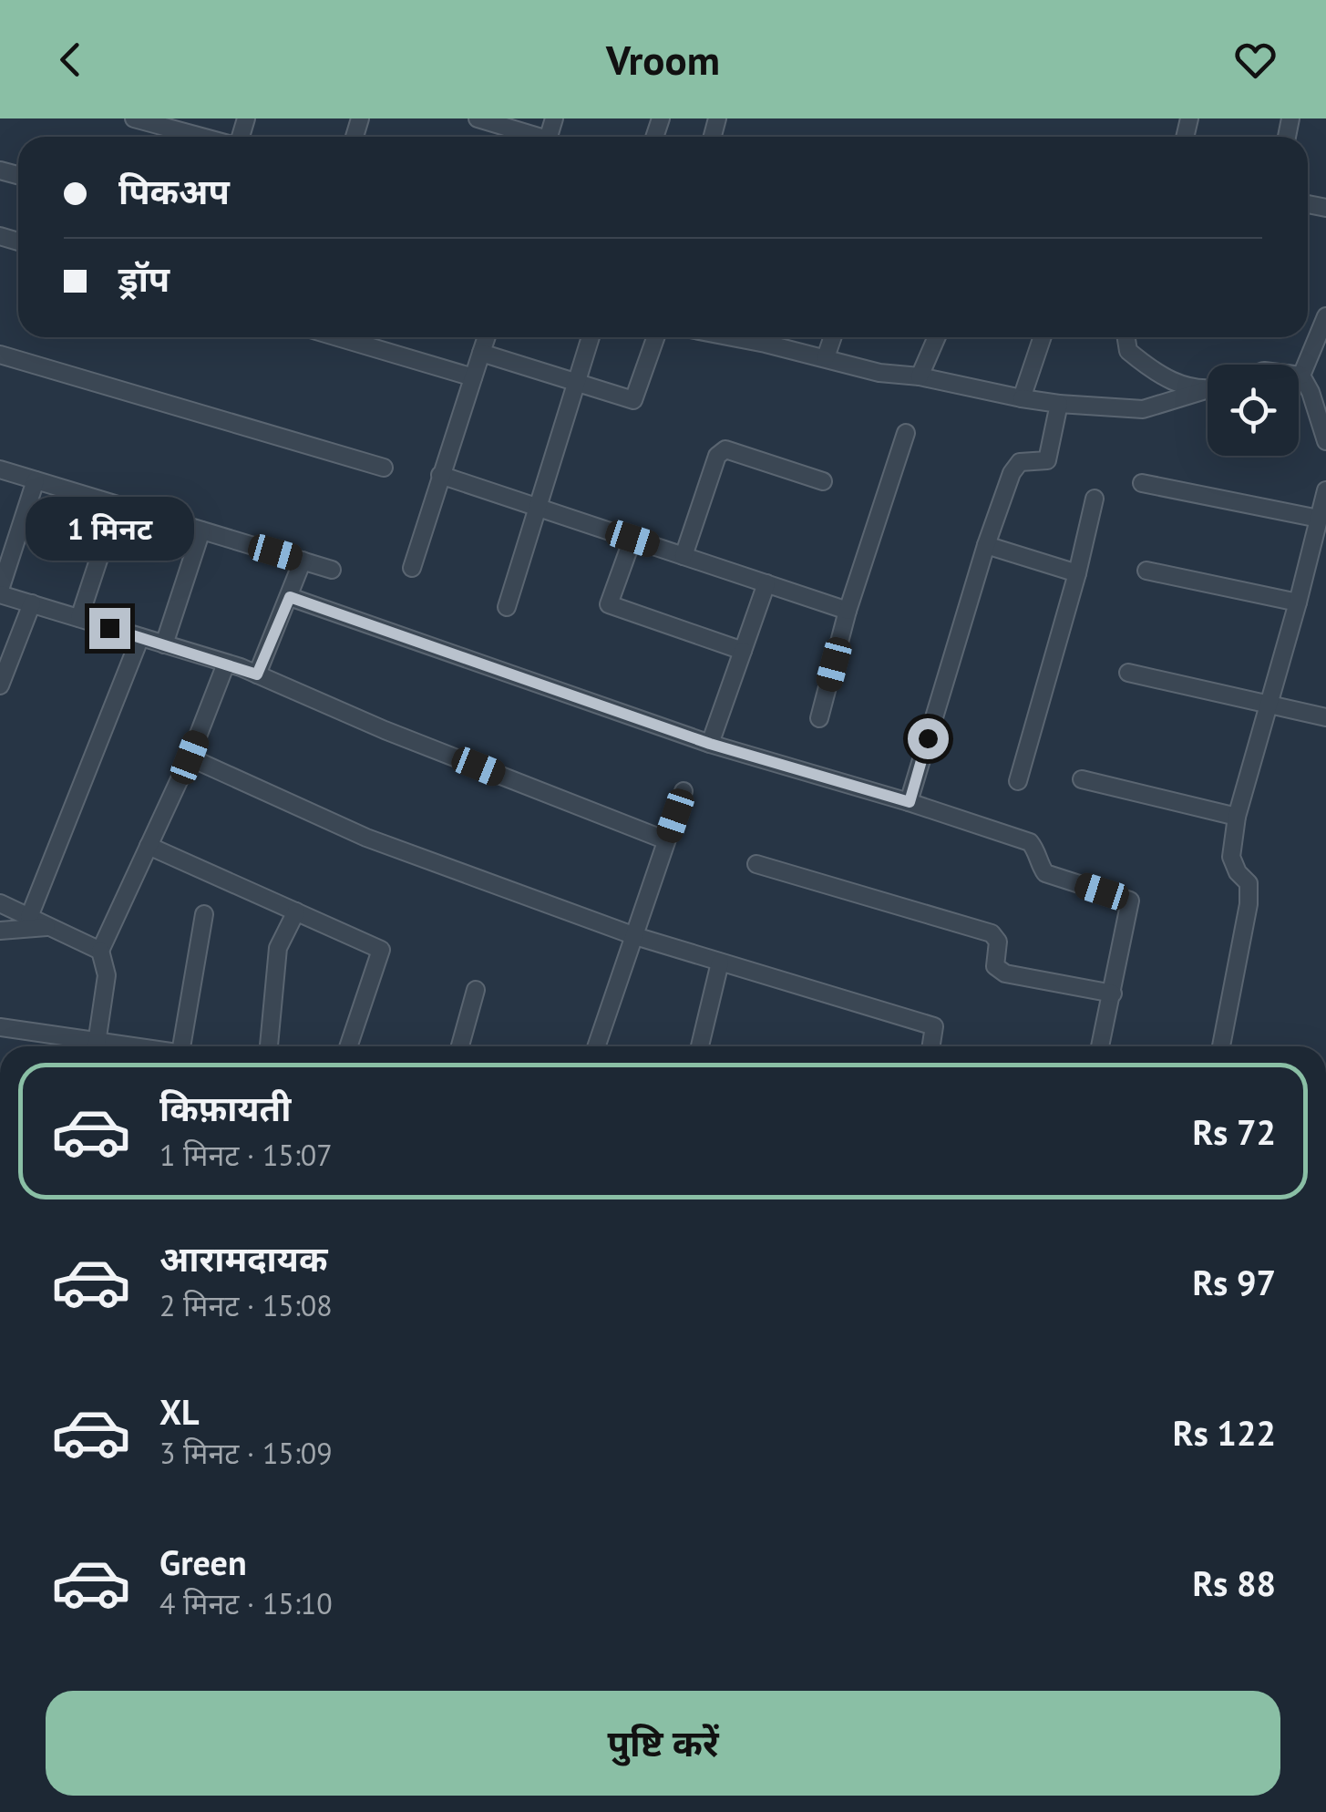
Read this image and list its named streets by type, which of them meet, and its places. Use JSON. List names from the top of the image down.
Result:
{
  "page": {
    "header": "Vroom",
    "banner": ["पिकअप", "ड्रॉप"],
    "bubble": "1 मिनट",
    "list": [
      {
        "name": "किफ़ायती",
        "note": "1 मिनट · 15:07",
        "value": "Rs 72"
      },
      {
        "name": "आरामदायक",
        "note": "2 मिनट · 15:08",
        "value": "Rs 97"
      },
      {
        "name": "XL",
        "note": "3 मिनट · 15:09",
        "value": "Rs 122"
      },
      {
        "name": "Green",
        "note": "4 मिनट · 15:10",
        "value": "Rs 88"
      }
    ],
    "buttons": "पुष्टि करें"
  }
}
